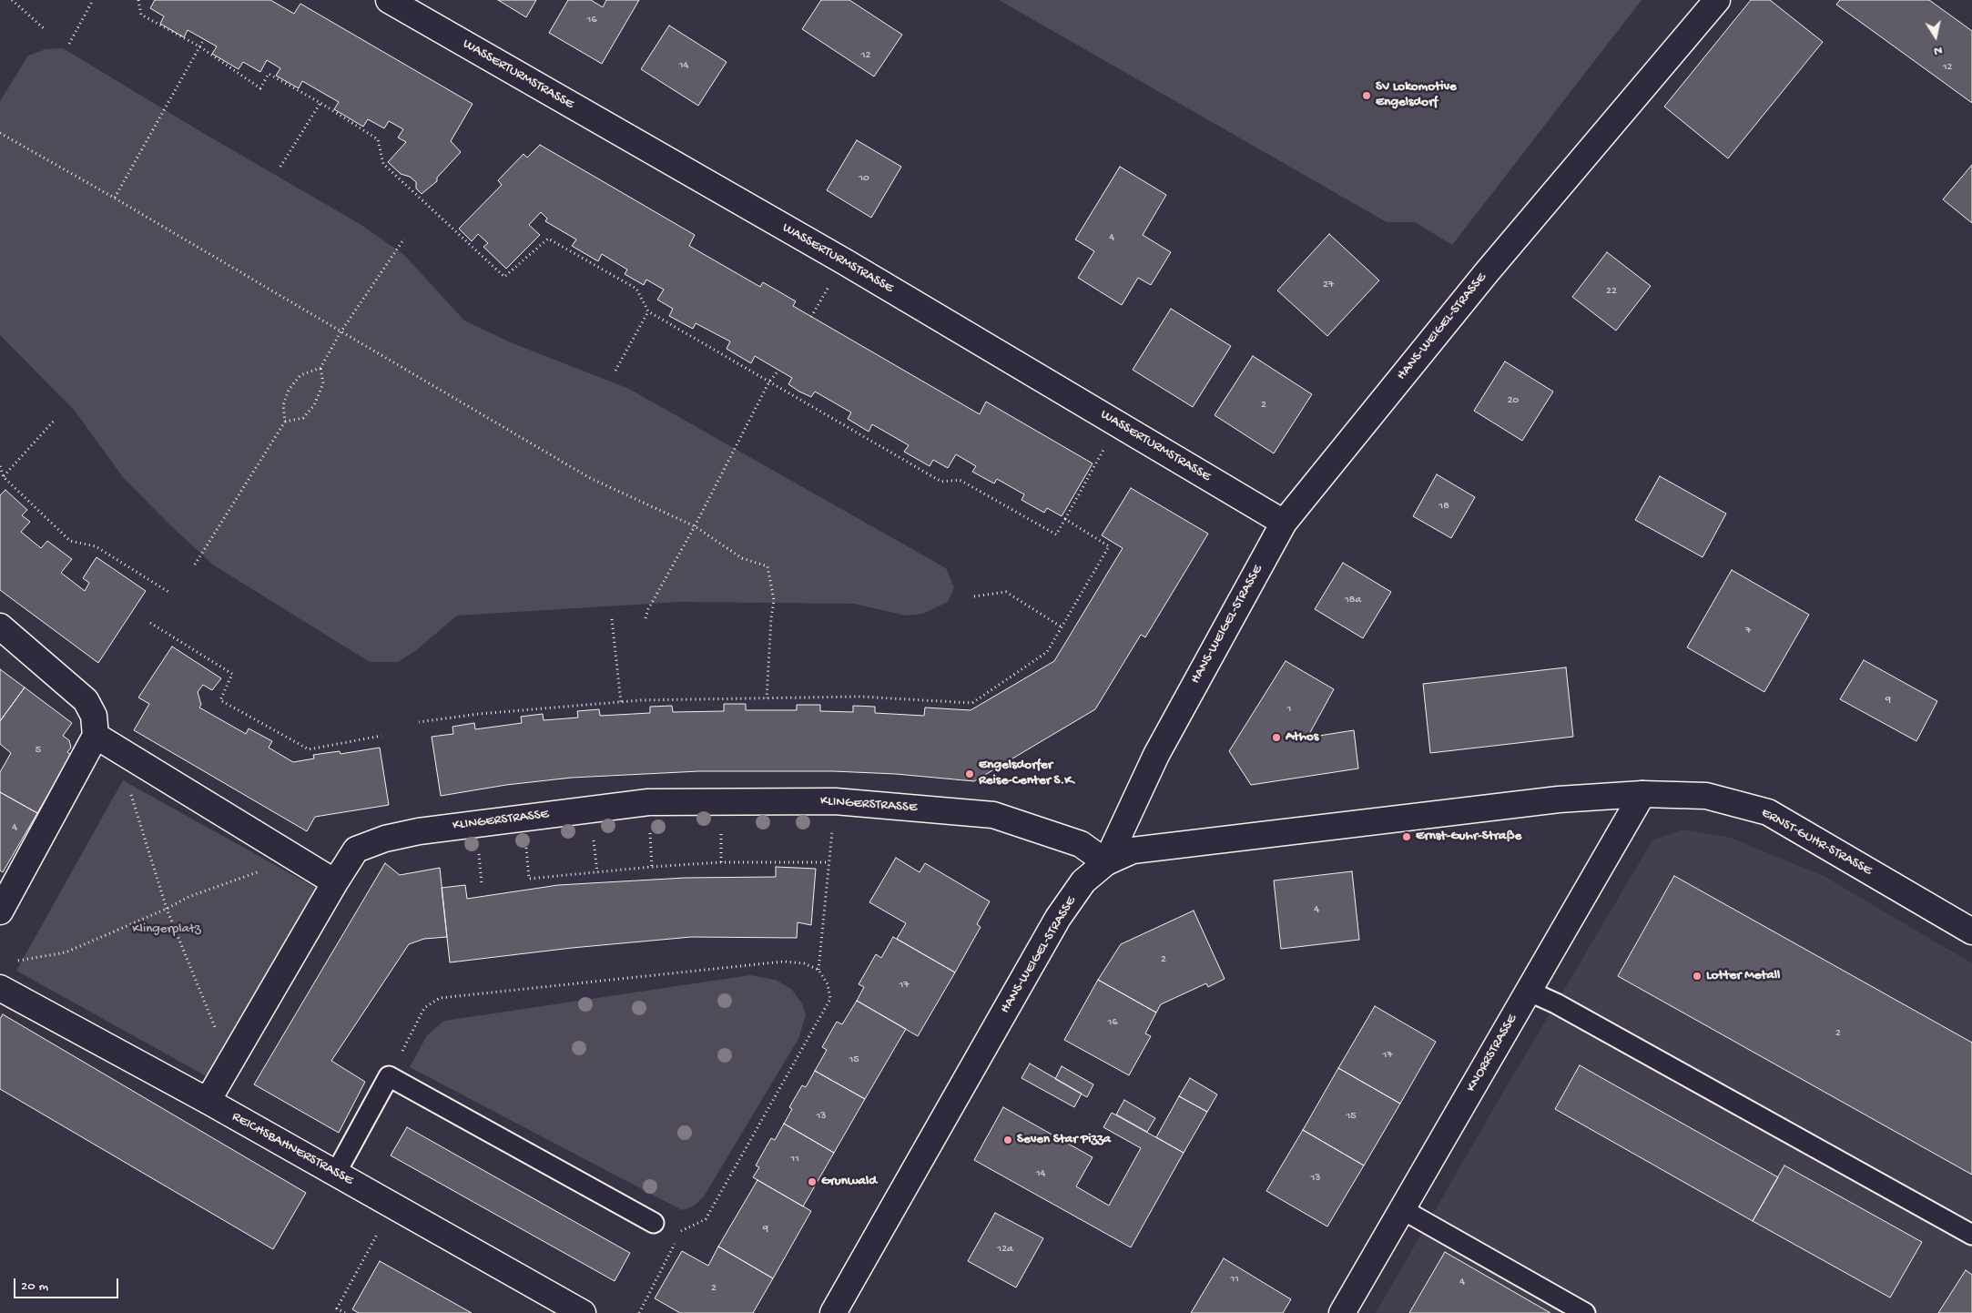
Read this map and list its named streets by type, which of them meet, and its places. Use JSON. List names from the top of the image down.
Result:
{
  "streets": {
    "street": [
      "WASSERTURMSTRASSE",
      "HANS-WEIGEL-STRASSE",
      "KLINGERSTRASSE",
      "ERNST-GUHR-STRASSE",
      "KNORRSTRASSE",
      "REICHSBAHNERSTRASSE"
    ]
  },
  "crossings": [
    ["WASSERTURMSTRASSE", "HANS-WEIGEL-STRASSE"],
    ["HANS-WEIGEL-STRASSE", "KLINGERSTRASSE"],
    ["HANS-WEIGEL-STRASSE", "ERNST-GUHR-STRASSE"],
    ["KLINGERSTRASSE", "ERNST-GUHR-STRASSE"],
    ["ERNST-GUHR-STRASSE", "KNORRSTRASSE"]
  ],
  "parks": ["Klingerplatz"],
  "places": [
    "SV Lokomotive Engelsdorf",
    "Athos",
    "Engelsdorfer Reise-Center S.K.",
    "Ernst-Guhr-Straße",
    "Lotter Metall",
    "Seven Star Pizza",
    "Grunwald"
  ],
  "house_numbers": [
    "16",
    "12",
    "14",
    "12",
    "10",
    "4",
    "27",
    "22",
    "20",
    "2",
    "18",
    "18a",
    "7",
    "9",
    "1",
    "5",
    "4",
    "4",
    "2",
    "17",
    "16",
    "2",
    "17",
    "15",
    "13",
    "15",
    "11",
    "14",
    "13",
    "9",
    "12a",
    "11",
    "4",
    "2"
  ],
  "scale_bar": "20 m",
  "north": "bottom"
}
